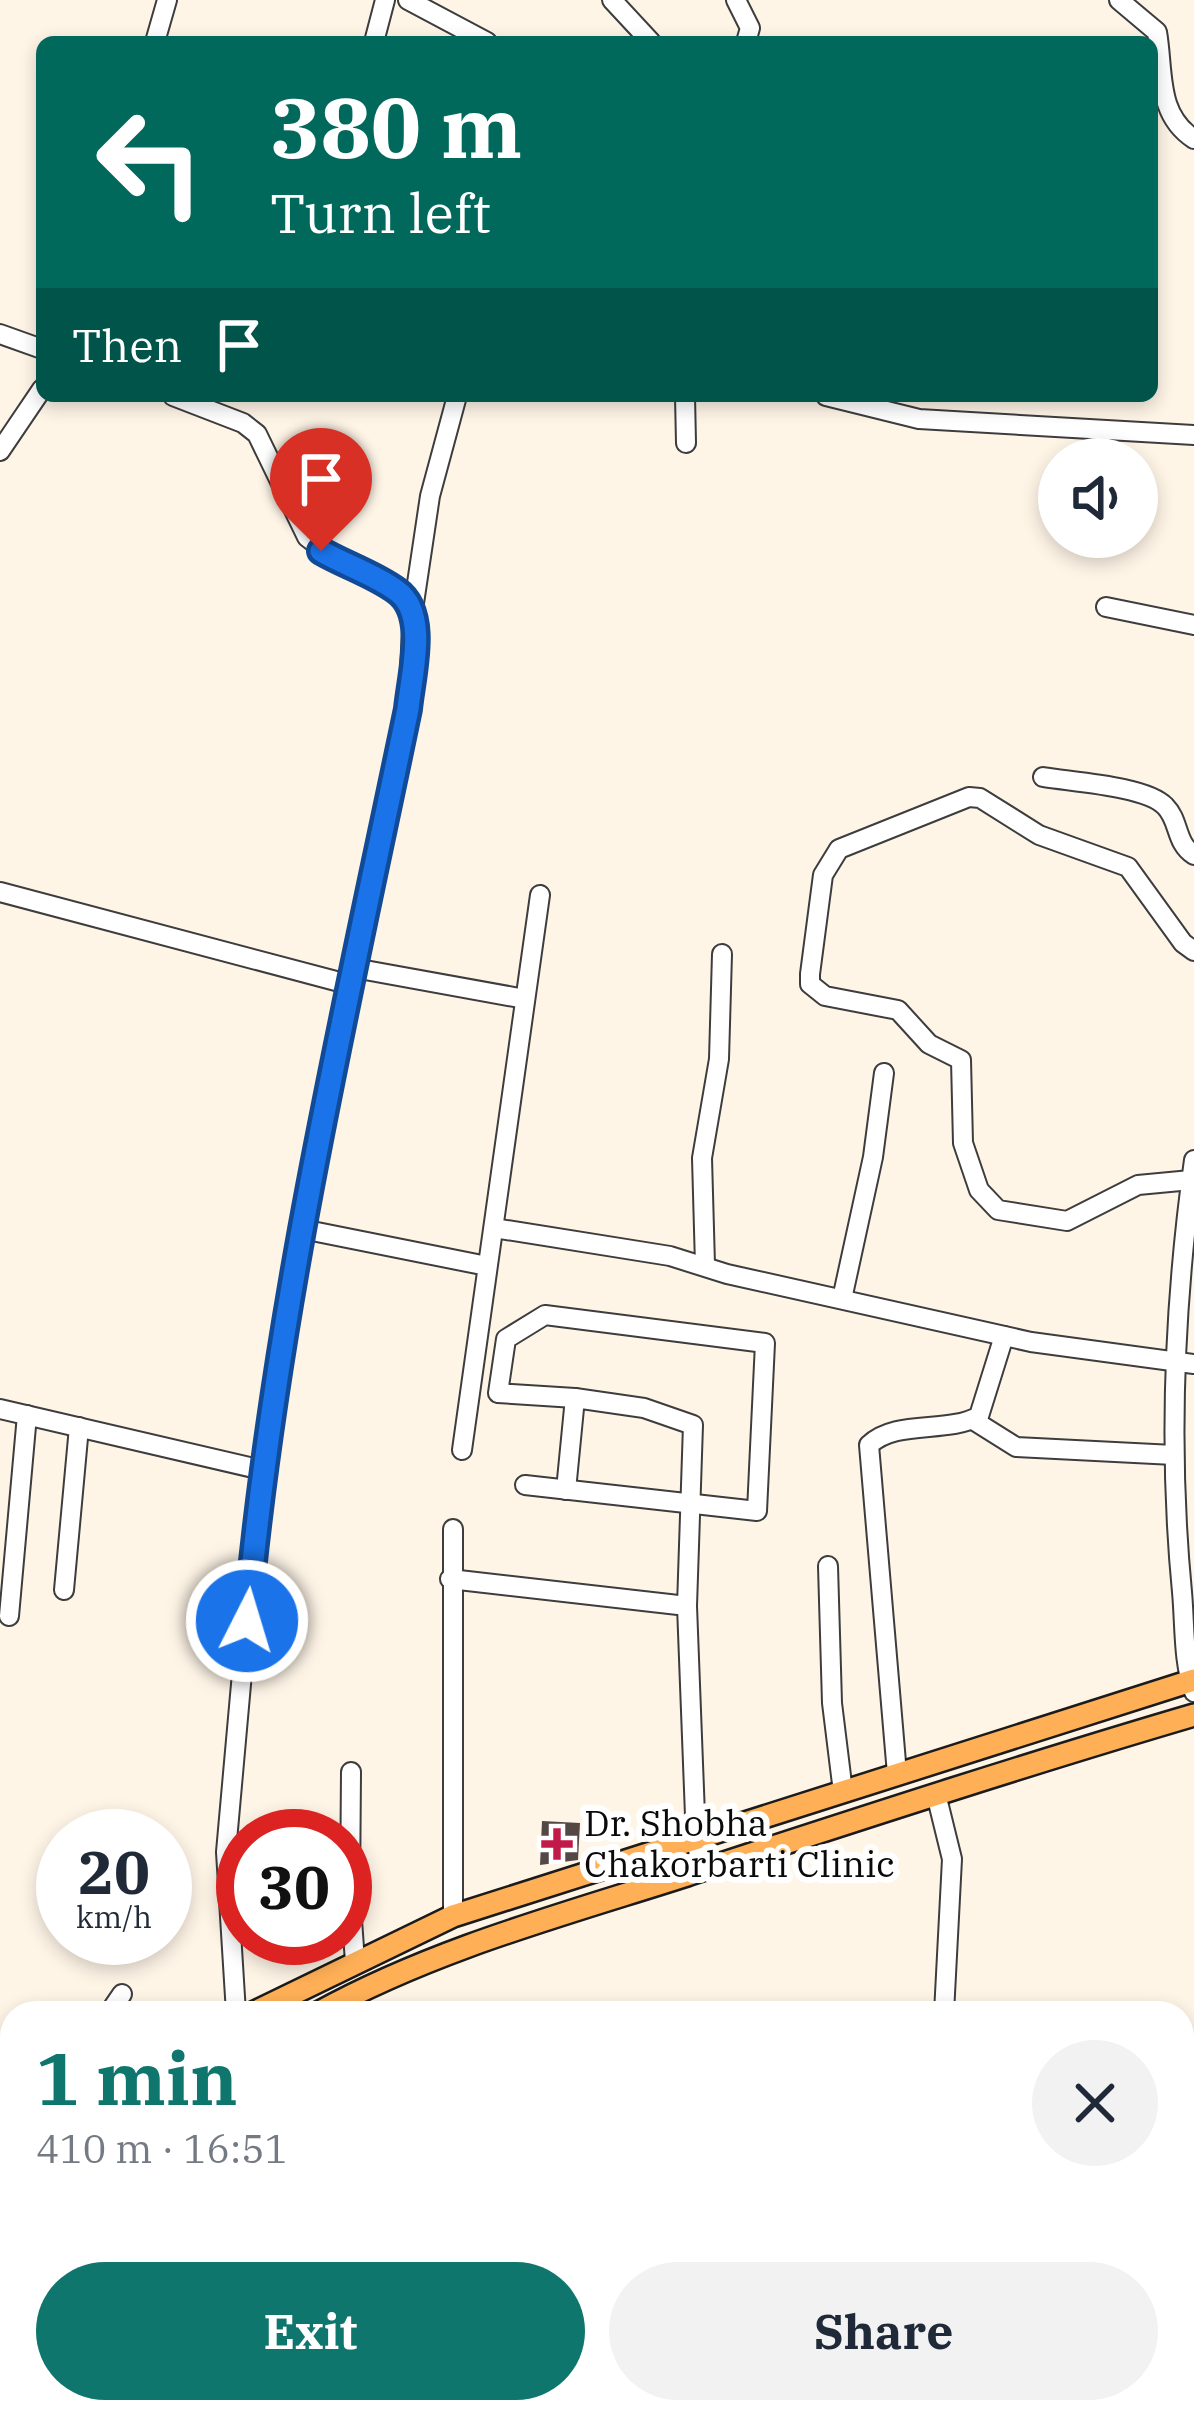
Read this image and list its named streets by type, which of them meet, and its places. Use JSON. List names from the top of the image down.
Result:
{
  "places": {
    "health": ["Dr. Shobha Chakorbarti Clinic"]
  },
  "page": {
    "turn": ["380 m", "Turn left"],
    "then": "Then",
    "speed": "20 km/h",
    "limit": "30",
    "heading": ["1 min", "410 m · 16:51"],
    "buttons": ["Exit", "Share"]
  }
}
